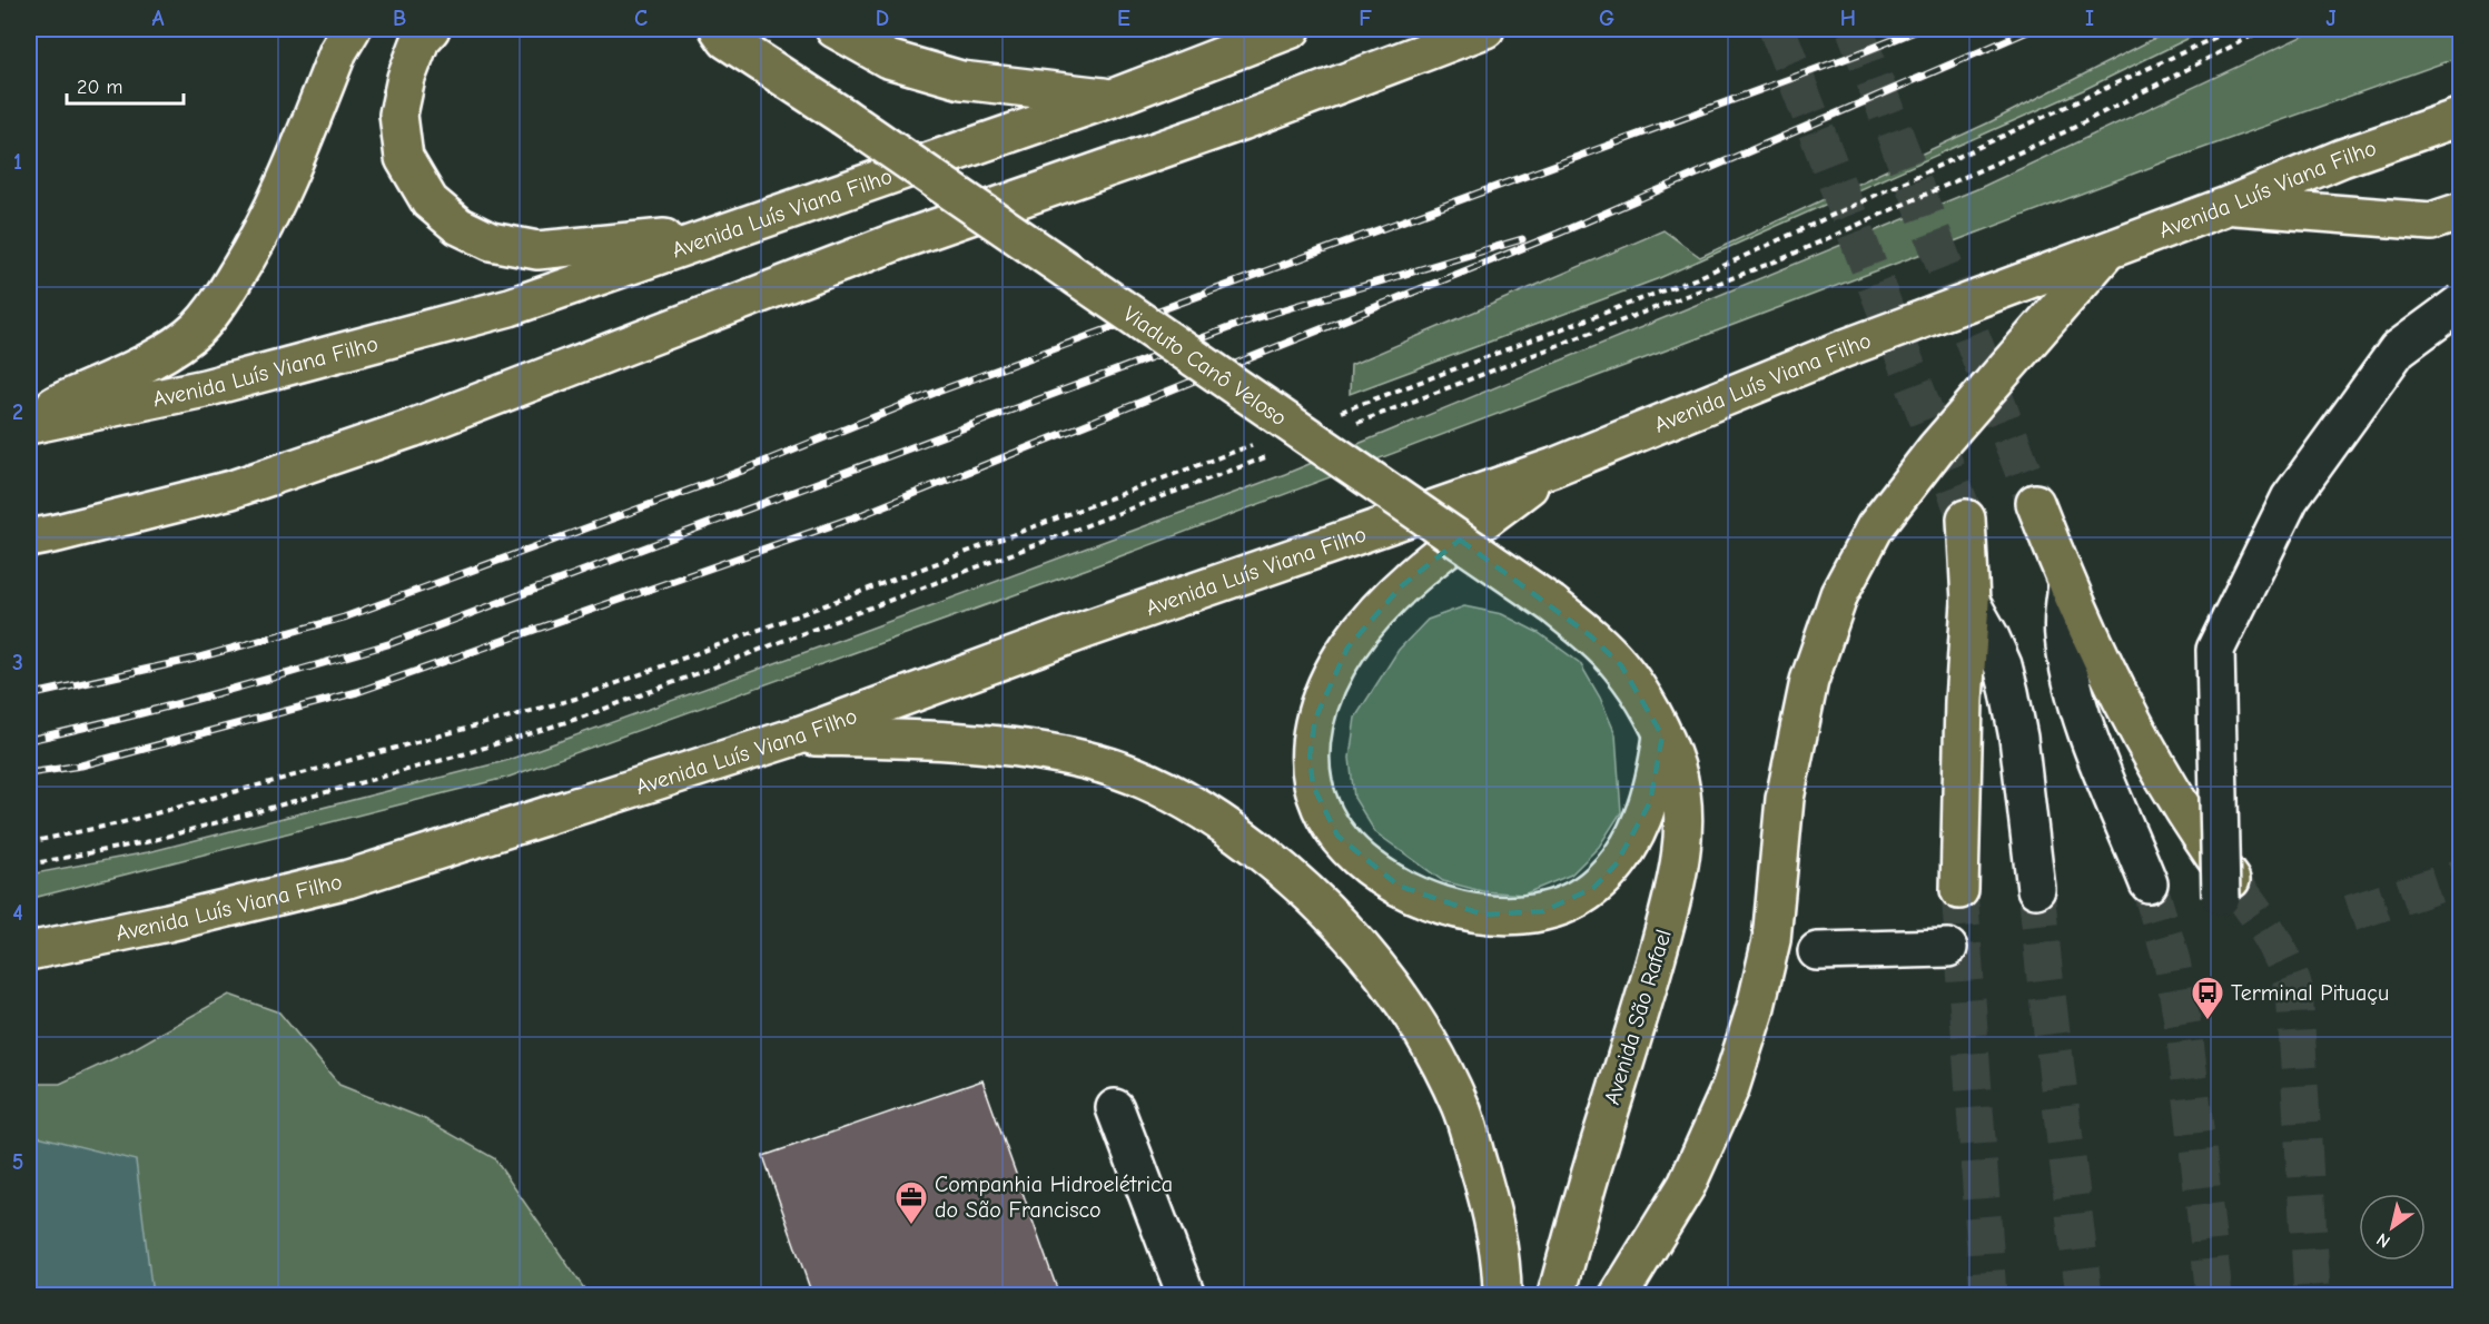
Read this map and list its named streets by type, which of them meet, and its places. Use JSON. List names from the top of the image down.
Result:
{
  "streets": {
    "main road": ["Avenida Luís Viana Filho", "Viaduto Canô Veloso", "Avenida São Rafael"]
  },
  "crossings": [
    ["Viaduto Canô Veloso", "Avenida São Rafael"]
  ],
  "places": {
    "bus stop": ["Terminal Pituaçu"],
    "office": ["Companhia Hidroelétrica do São Francisco"]
  },
  "scale_bar": "20 m",
  "north": "bottom left",
  "grid": {
    "columns": [
      "A",
      "B",
      "C",
      "D",
      "E",
      "F",
      "G",
      "H",
      "I",
      "J"
    ],
    "rows": [
      "1",
      "2",
      "3",
      "4",
      "5"
    ]
  }
}
